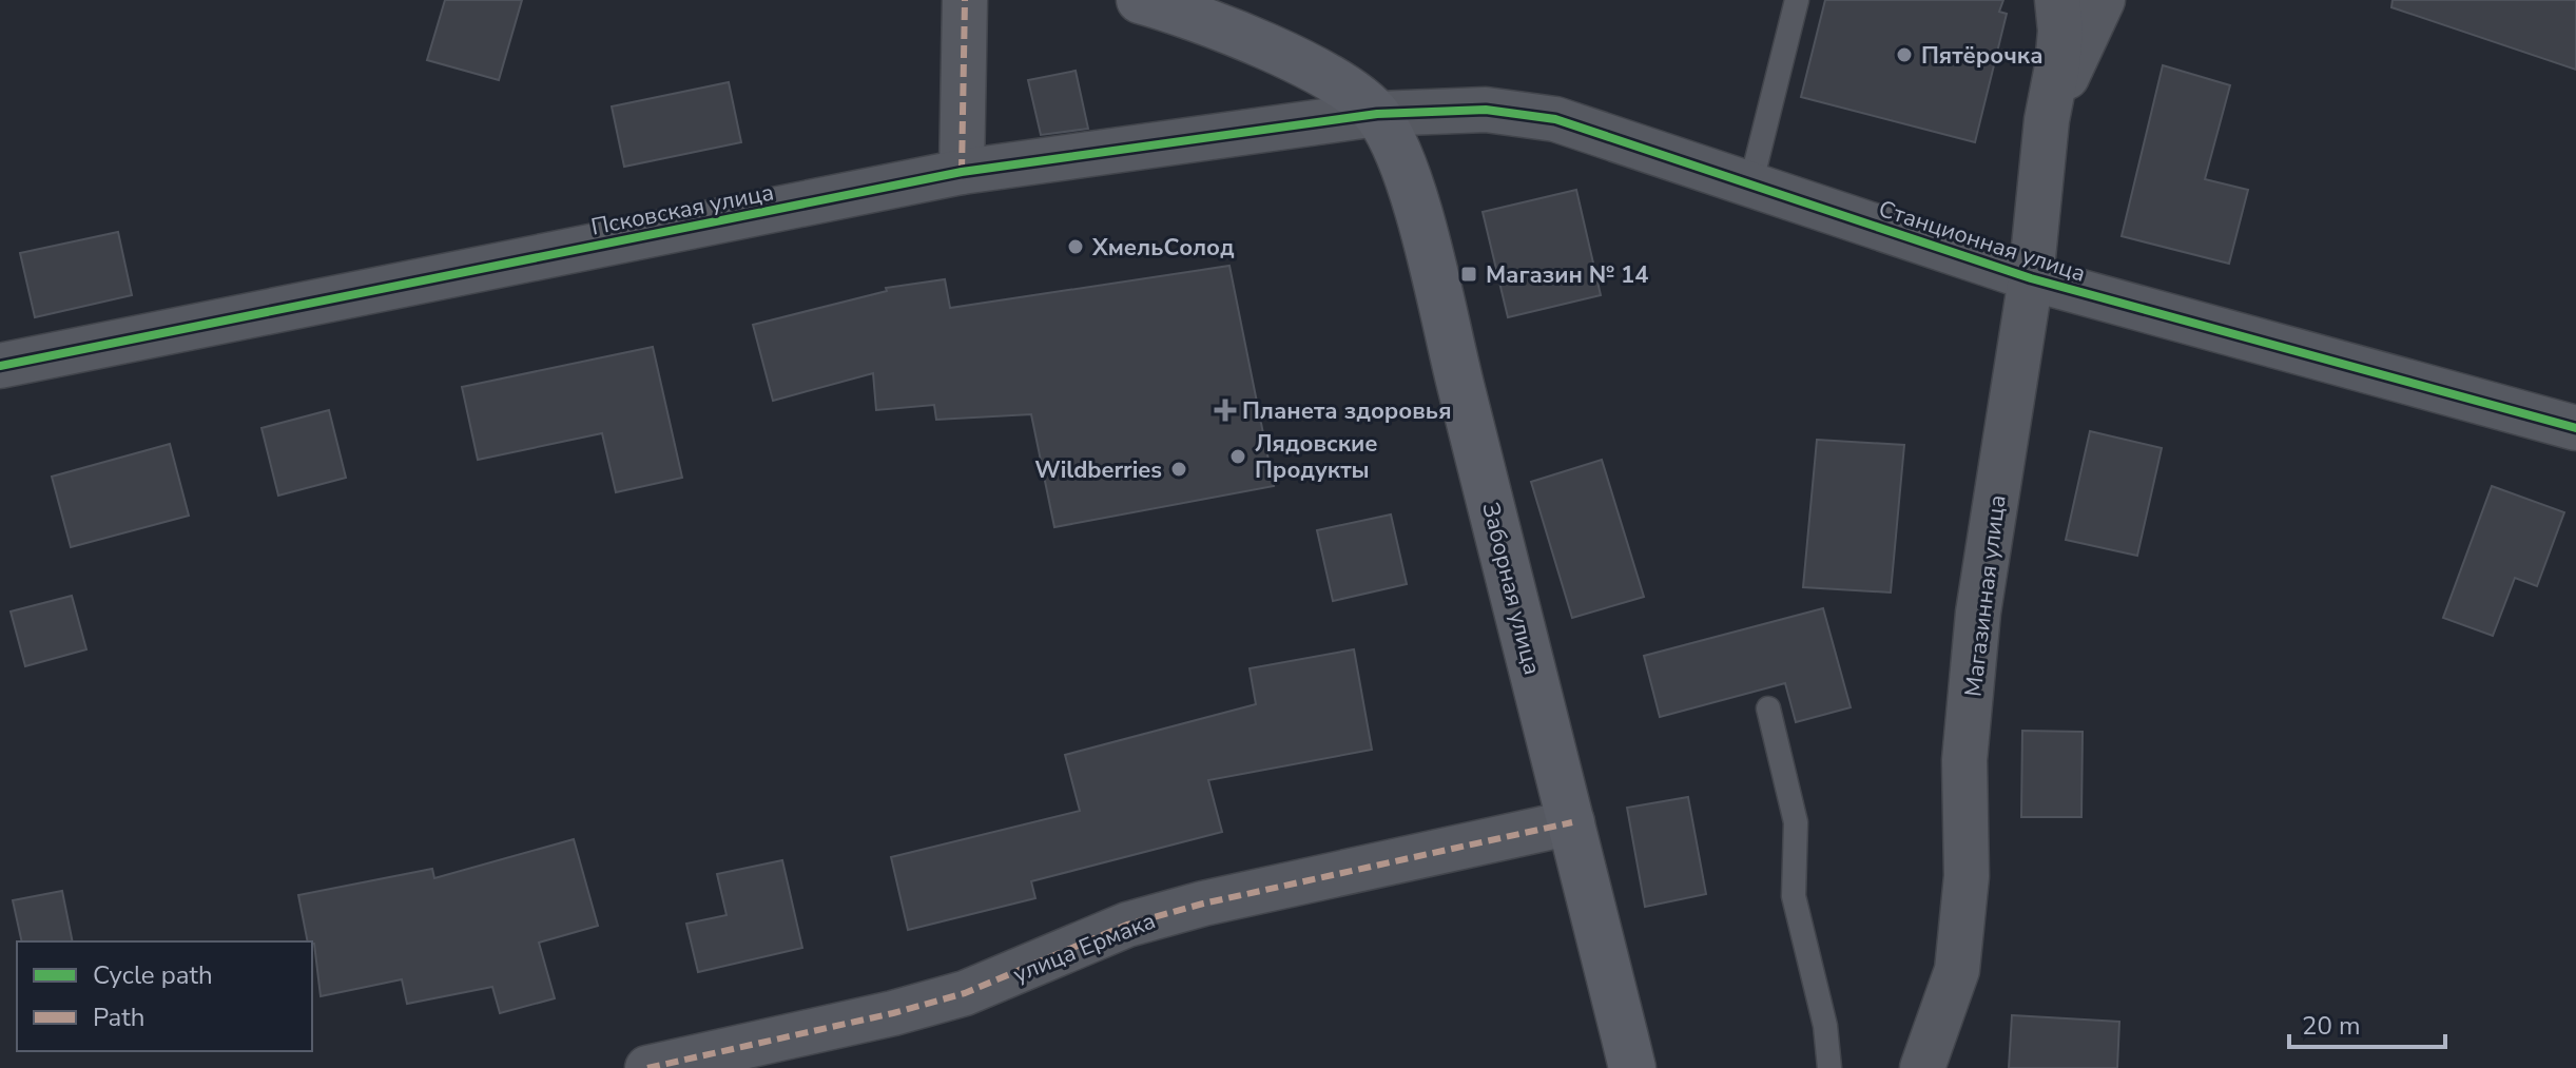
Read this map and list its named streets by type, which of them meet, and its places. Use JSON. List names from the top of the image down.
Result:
{
  "streets": {
    "street": [
      "Псковская улица",
      "Станционная улица",
      "Заборная улица",
      "Магазинная улица",
      "улица Ермака"
    ]
  },
  "crossings": [
    ["Псковская улица", "Станционная улица"],
    ["Псковская улица", "Заборная улица"],
    ["Станционная улица", "Заборная улица"],
    ["Станционная улица", "Магазинная улица"],
    ["Заборная улица", "улица Ермака"]
  ],
  "places": {
    "other": [
      "Пятёрочка",
      "ХмельСолод",
      "Лядовские Продукты",
      "Wildberries"
    ],
    "transit": ["Магазин № 14"],
    "health": ["Планета здоровья"]
  },
  "legend": ["Cycle path", "Path"],
  "scale_bar": "20 m"
}
